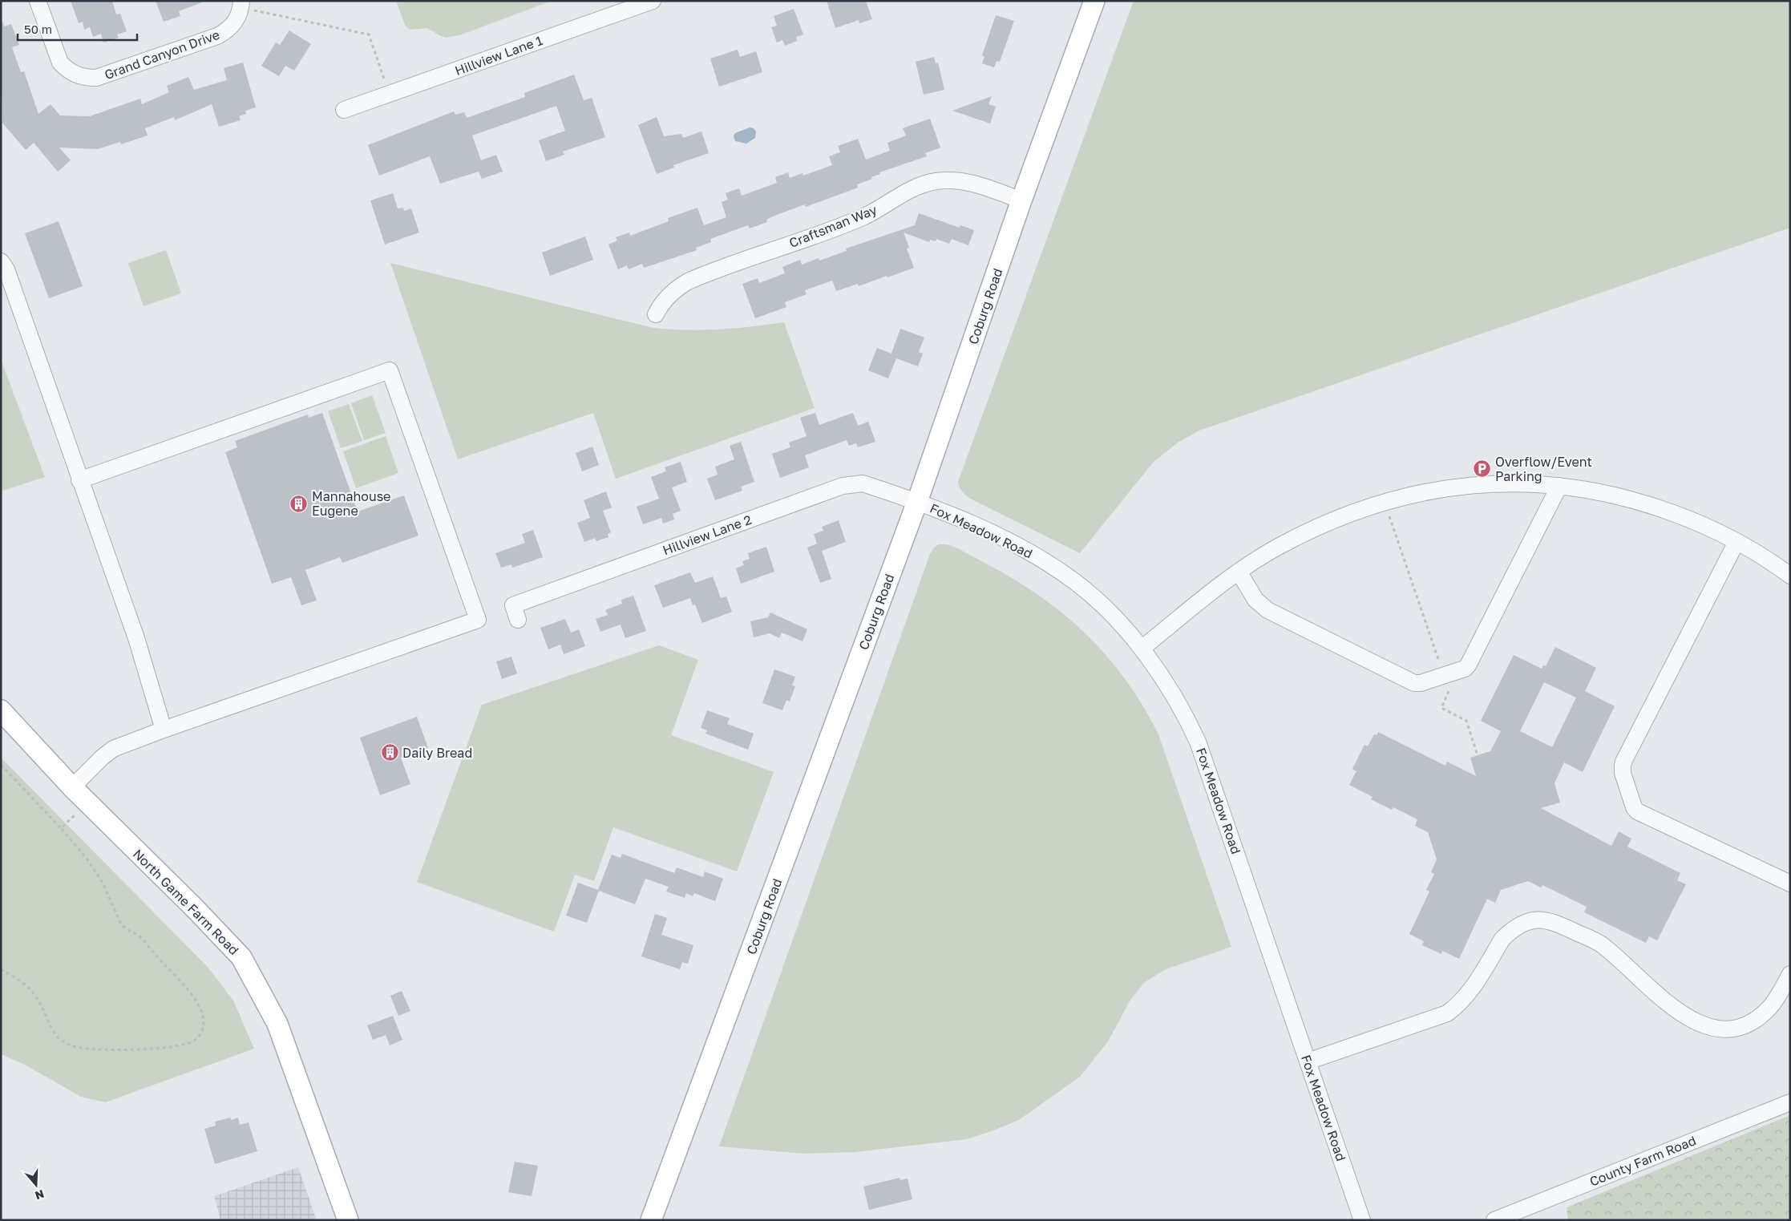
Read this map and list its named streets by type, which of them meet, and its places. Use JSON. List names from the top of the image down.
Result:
{
  "streets": {
    "main road": ["Coburg Road", "North Game Farm Road"],
    "street": [
      "Grand Canyon Drive",
      "Hillview Lane 1",
      "Craftsman Way",
      "Fox Meadow Road",
      "Hillview Lane 2",
      "County Farm Road"
    ]
  },
  "crossings": [
    ["Craftsman Way", "Coburg Road"],
    ["Coburg Road", "Fox Meadow Road"],
    ["Coburg Road", "Hillview Lane 2"],
    ["Fox Meadow Road", "Hillview Lane 2"]
  ],
  "places": {
    "parking": ["Overflow/Event Parking"],
    "building": ["Mannahouse Eugene", "Daily Bread"]
  },
  "scale_bar": "50 m",
  "north": "bottom"
}
